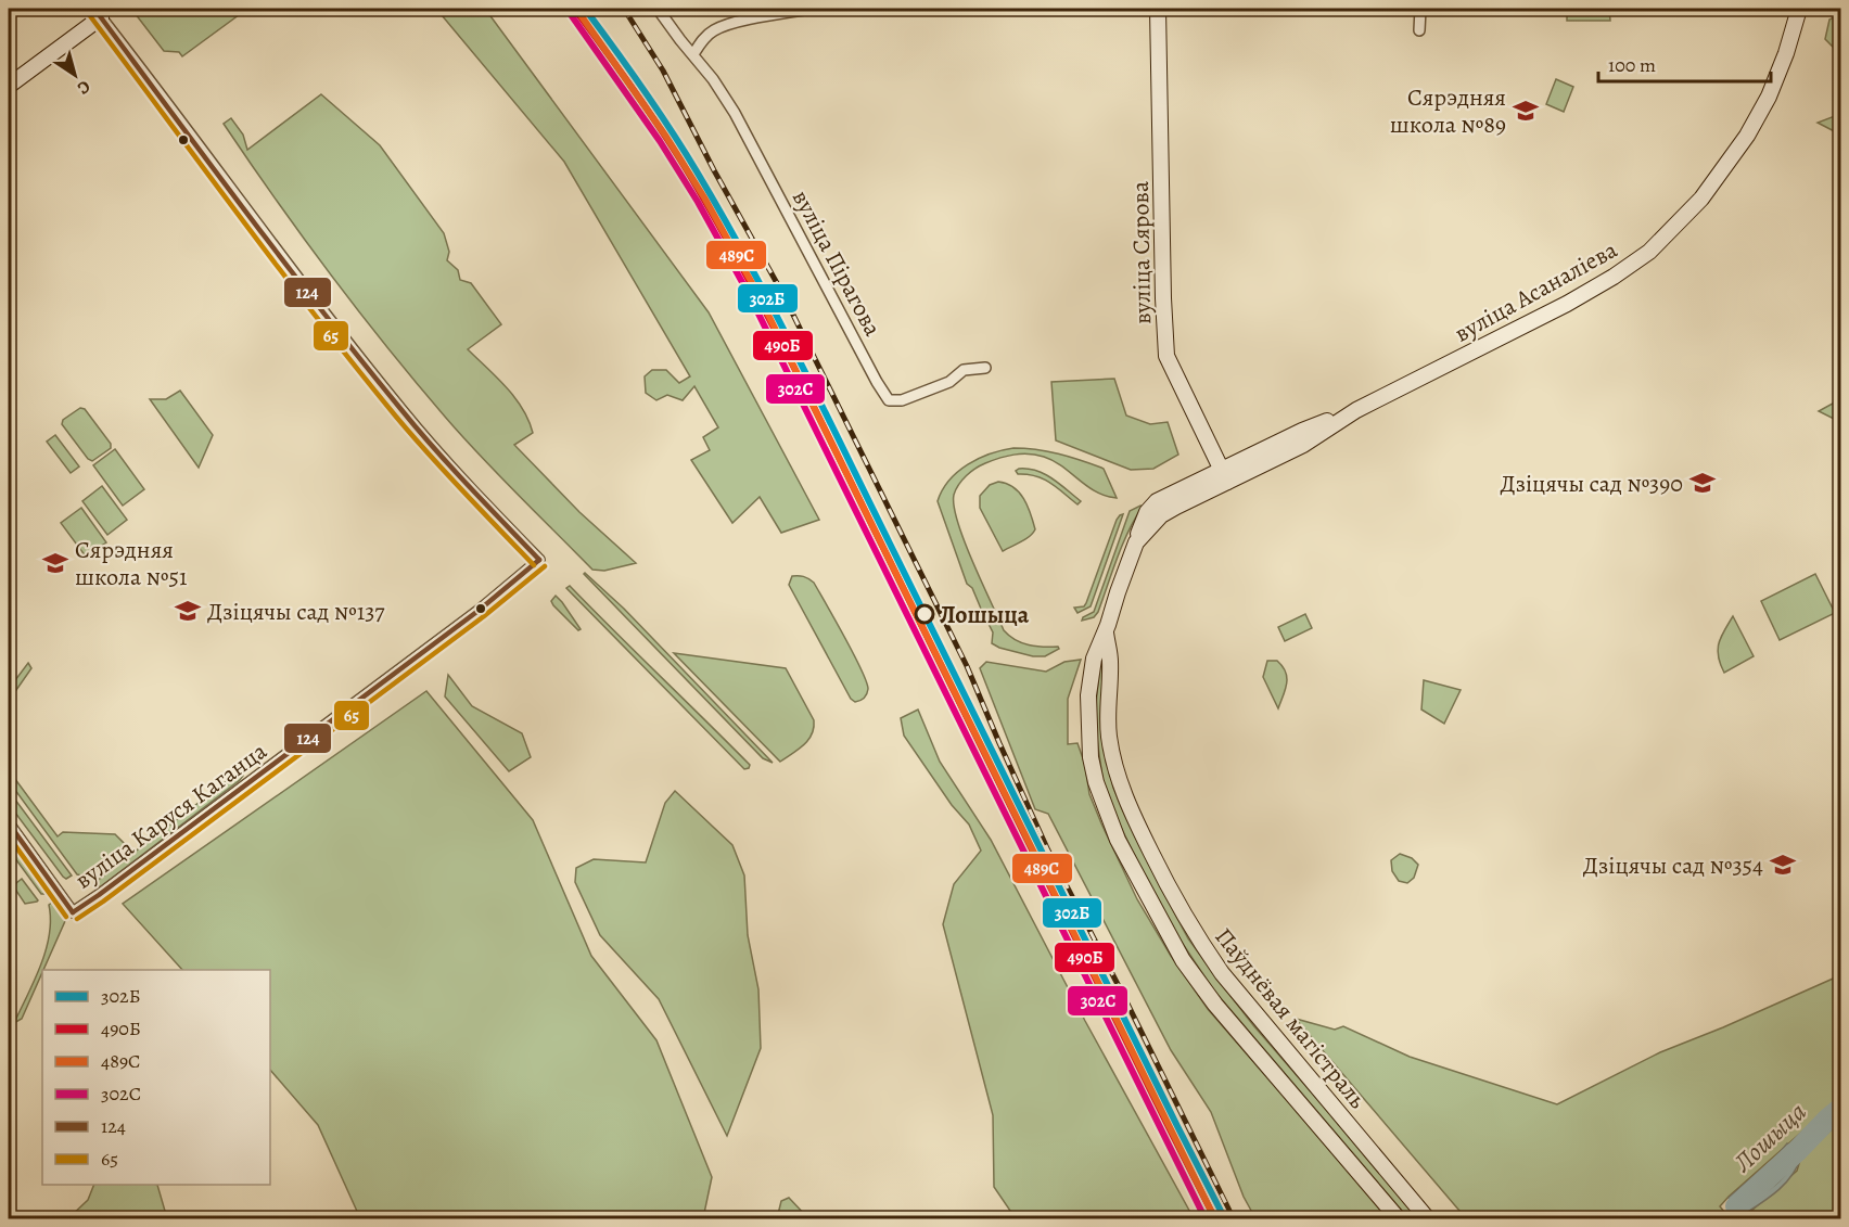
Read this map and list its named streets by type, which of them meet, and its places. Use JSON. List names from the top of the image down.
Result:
{
  "streets": {
    "main road": ["вуліца Сярова", "вуліца Асаналіева", "Паўднёвая магістраль"],
    "street": ["вуліца Пірагова", "вуліца Каруся Каганца"]
  },
  "crossings": [
    ["вуліца Сярова", "вуліца Асаналіева"],
    ["вуліца Асаналіева", "Паўднёвая магістраль"]
  ],
  "water": ["Лошыца"],
  "places": {
    "school or university": [
      "Сярэдняя школа №89",
      "Дзіцячы сад №390",
      "Сярэдняя школа №51",
      "Дзіцячы сад №137",
      "Дзіцячы сад №354"
    ],
    "other": ["Лошыца"]
  },
  "lines": [
    "transit line 302Б",
    "transit line 489С",
    "transit line 124",
    "transit line 302С",
    "transit line 65",
    "transit line 490Б"
  ],
  "legend": [
    "302Б",
    "490Б",
    "489С",
    "302С",
    "124",
    "65"
  ],
  "scale_bar": "100 m",
  "north": "bottom right"
}
